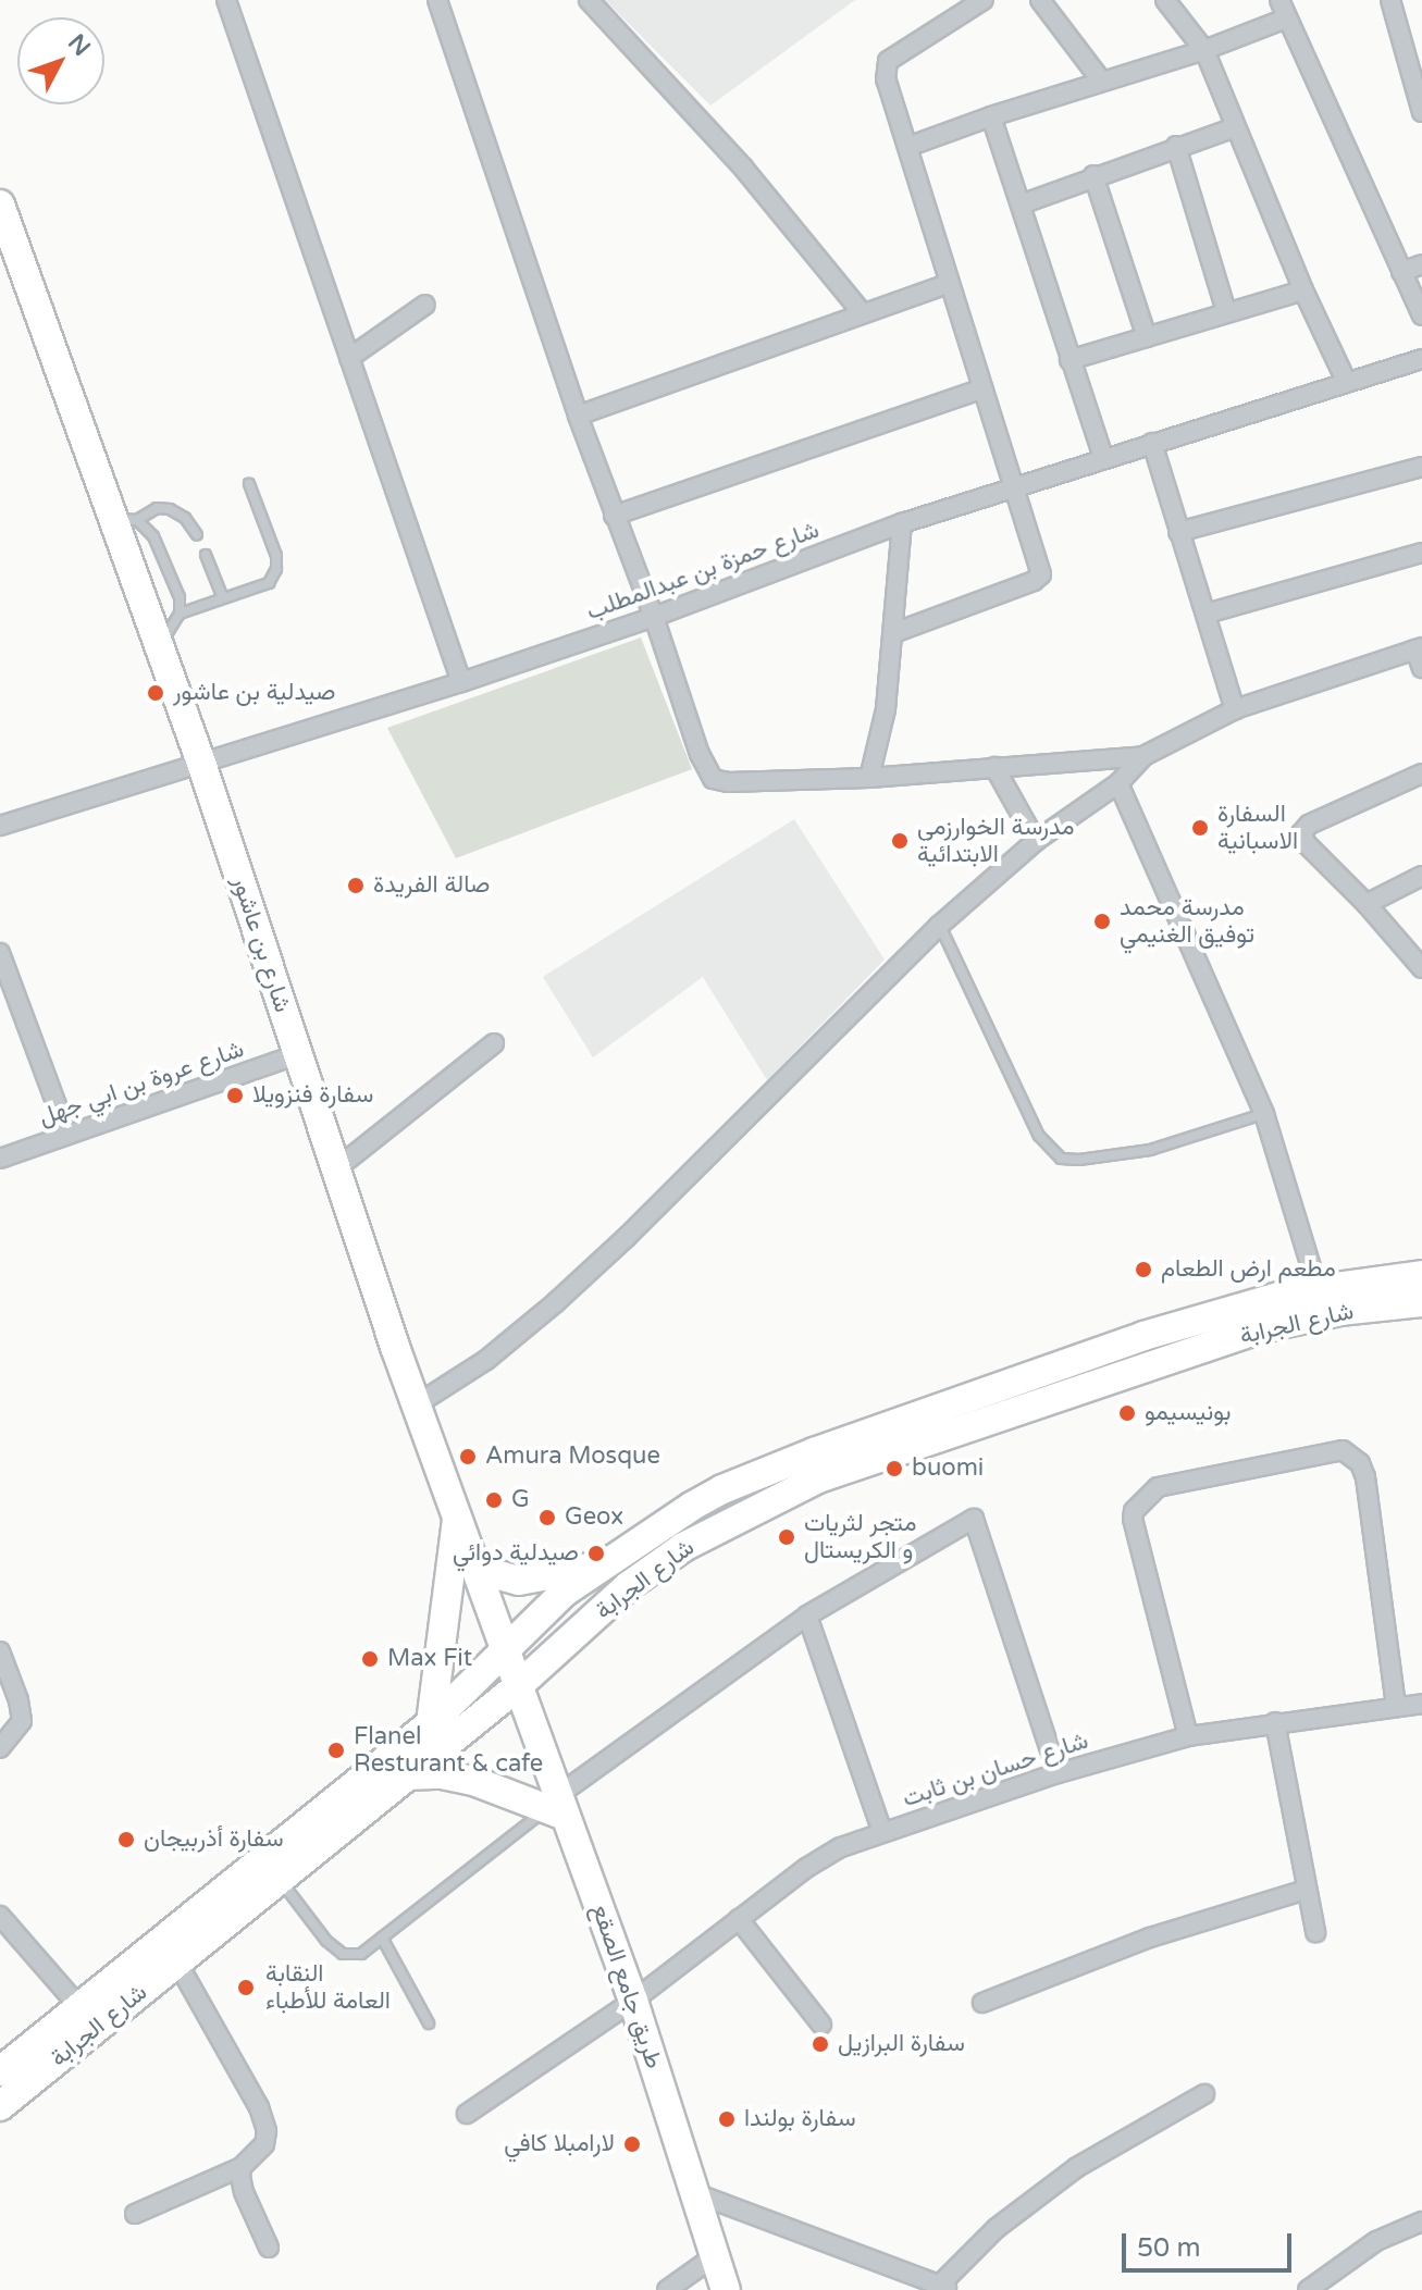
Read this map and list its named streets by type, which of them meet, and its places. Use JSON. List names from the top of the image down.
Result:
{
  "streets": {
    "main road": ["شارع بن عاشور", "شارع الجرابة", "طريق جامع الصقع"],
    "street": ["شارع حمزة بن عبدالمطلب", "شارع عروة بن ابي جهل", "شارع حسان بن ثابت"]
  },
  "crossings": [
    ["شارع حمزة بن عبدالمطلب", "شارع بن عاشور"],
    ["شارع بن عاشور", "شارع عروة بن ابي جهل"],
    ["شارع بن عاشور", "شارع الجرابة"],
    ["شارع بن عاشور", "طريق جامع الصقع"],
    ["شارع الجرابة", "طريق جامع الصقع"],
    ["شارع حسان بن ثابت", "طريق جامع الصقع"]
  ],
  "places": [
    "صيدلية بن عاشور",
    "السفارة الاسبانية",
    "مدرسة الخوارزمي الابتدائية",
    "صالة الفريدة",
    "مدرسة محمد توفيق الغنيمي",
    "سفارة فنزويلا",
    "مطعم ارض الطعام",
    "بونيسيمو",
    "Amura Mosque",
    "buomi",
    "G",
    "Geox",
    "متجر لثريات و الكريستال",
    "صيدلية دوائي",
    "Max Fit",
    "Flanel Resturant & cafe",
    "سفارة أذربيجان",
    "النقابة العامة للأطباء",
    "سفارة البرازيل",
    "سفارة بولندا",
    "لارامبلا كافي"
  ],
  "scale_bar": "50 m",
  "north": "top right"
}
